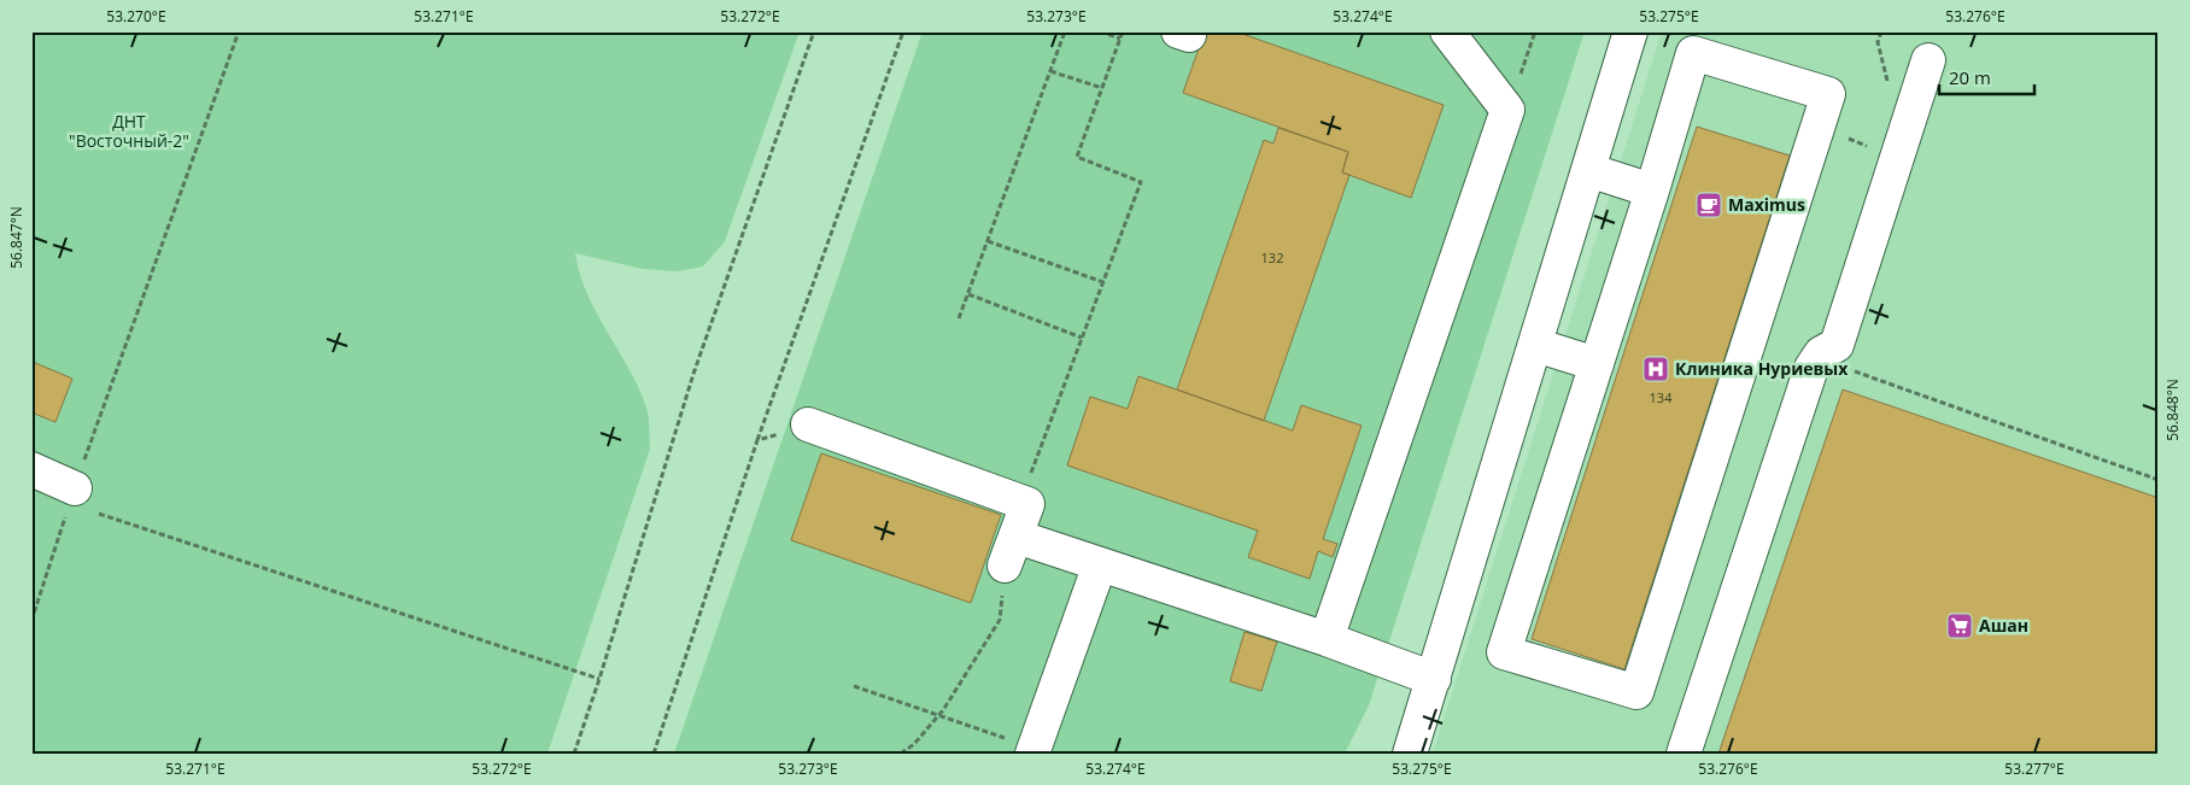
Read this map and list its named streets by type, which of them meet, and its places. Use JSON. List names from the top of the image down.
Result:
{
  "parks": ["ДНТ \"Восточный-2\""],
  "places": {
    "cafe": ["Maximus"],
    "hospital": ["Клиника Нуриевых"],
    "supermarket": ["Ашан"]
  },
  "house_numbers": ["132", "134"],
  "scale_bar": "20 m",
  "coordinates": [
    "53.270°E",
    "53.271°E",
    "53.272°E",
    "53.273°E",
    "53.274°E",
    "53.275°E",
    "53.276°E",
    "56.847°N",
    "56.848°N",
    "53.277°E"
  ]
}
